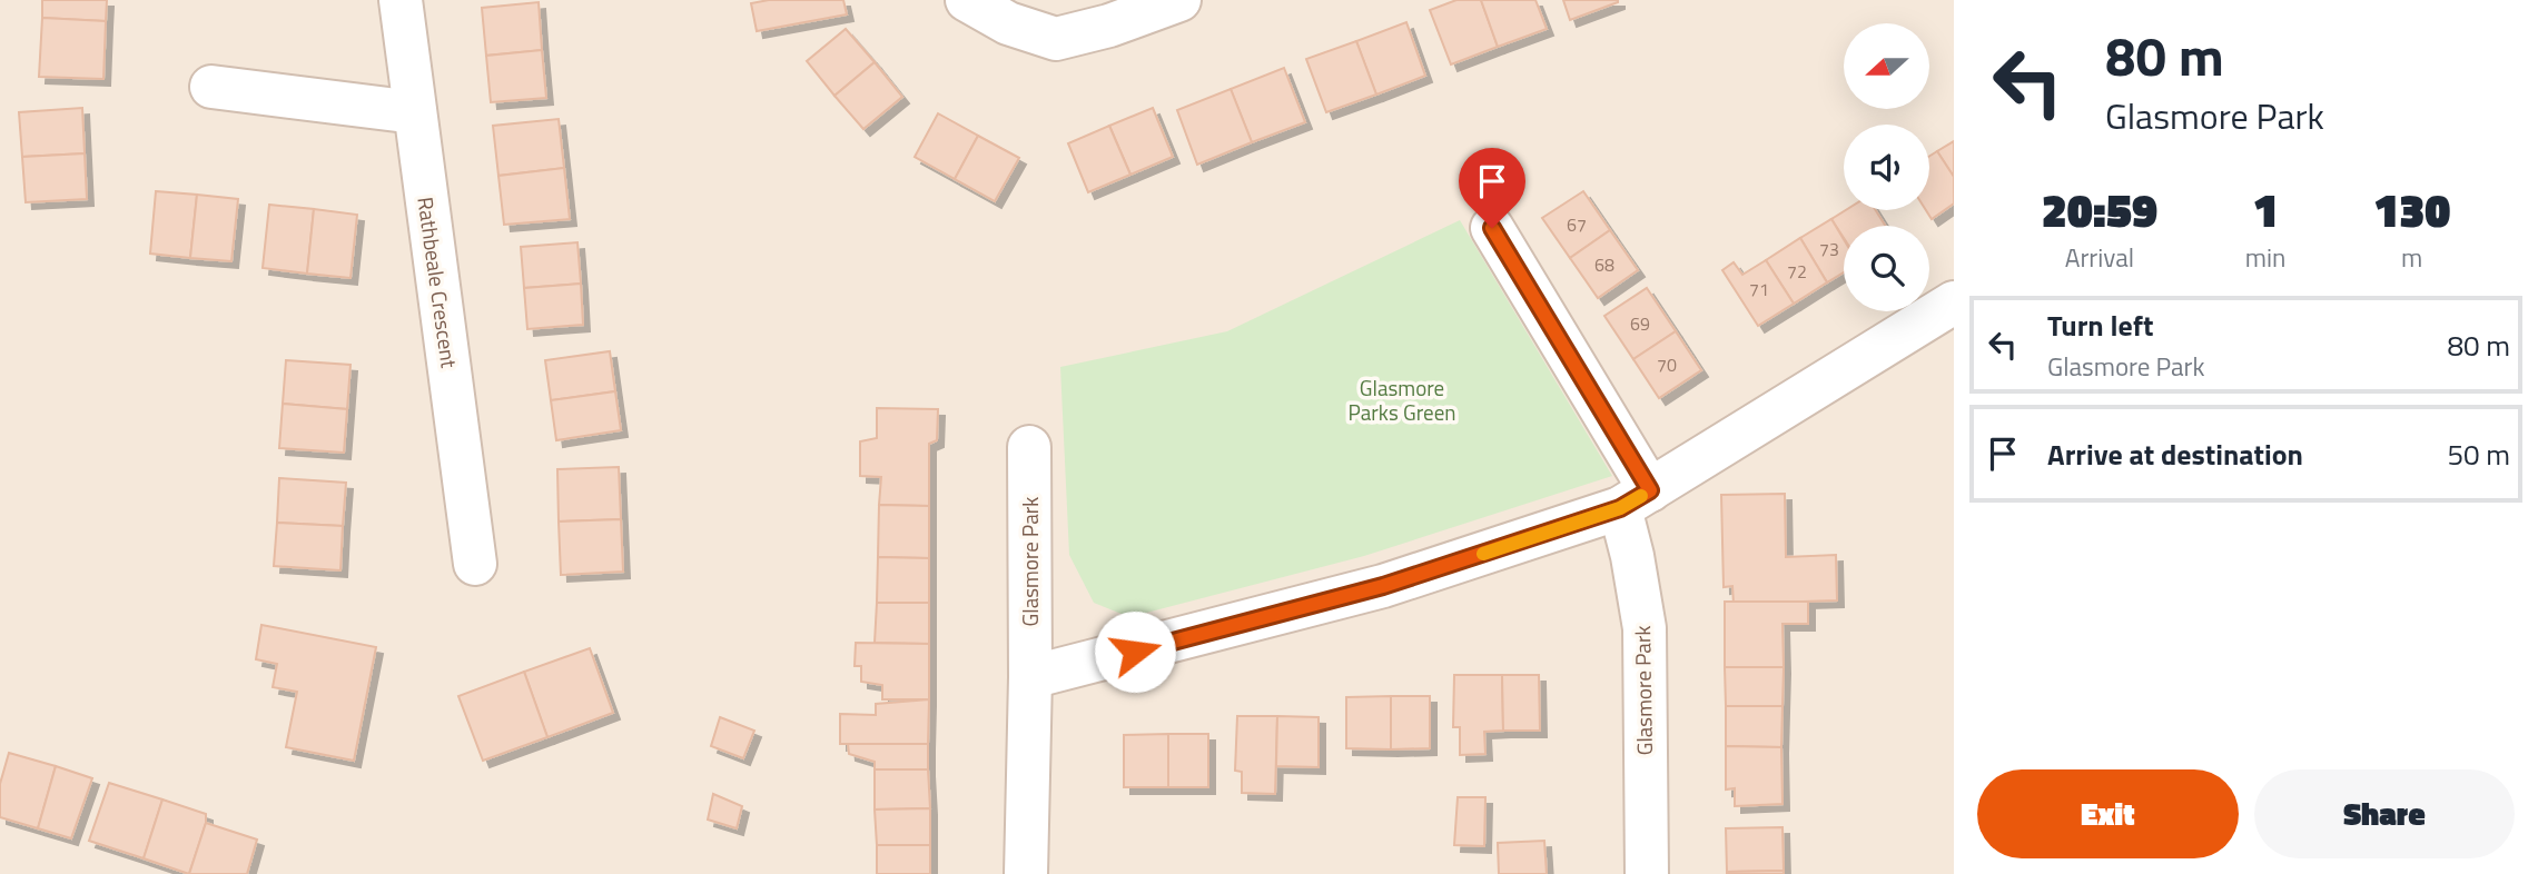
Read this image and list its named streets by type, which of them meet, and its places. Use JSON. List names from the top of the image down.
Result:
{
  "streets": {
    "street": ["Rathbeale Crescent", "Glasmore Park"]
  },
  "parks": ["Glasmore Parks Green"],
  "house_numbers": [
    "67",
    "73",
    "68",
    "72",
    "71",
    "69",
    "70"
  ],
  "north": "left",
  "page": {
    "turn": ["80 m", "Glasmore Park"],
    "eta": [
      "20:59",
      "Arrival",
      "1",
      "min",
      "130",
      "m"
    ],
    "list": [
      {
        "name": "Turn left",
        "note": "Glasmore Park",
        "value": "80 m"
      },
      {
        "name": "Arrive at destination",
        "value": "50 m"
      }
    ],
    "buttons": ["Exit", "Share"]
  }
}
